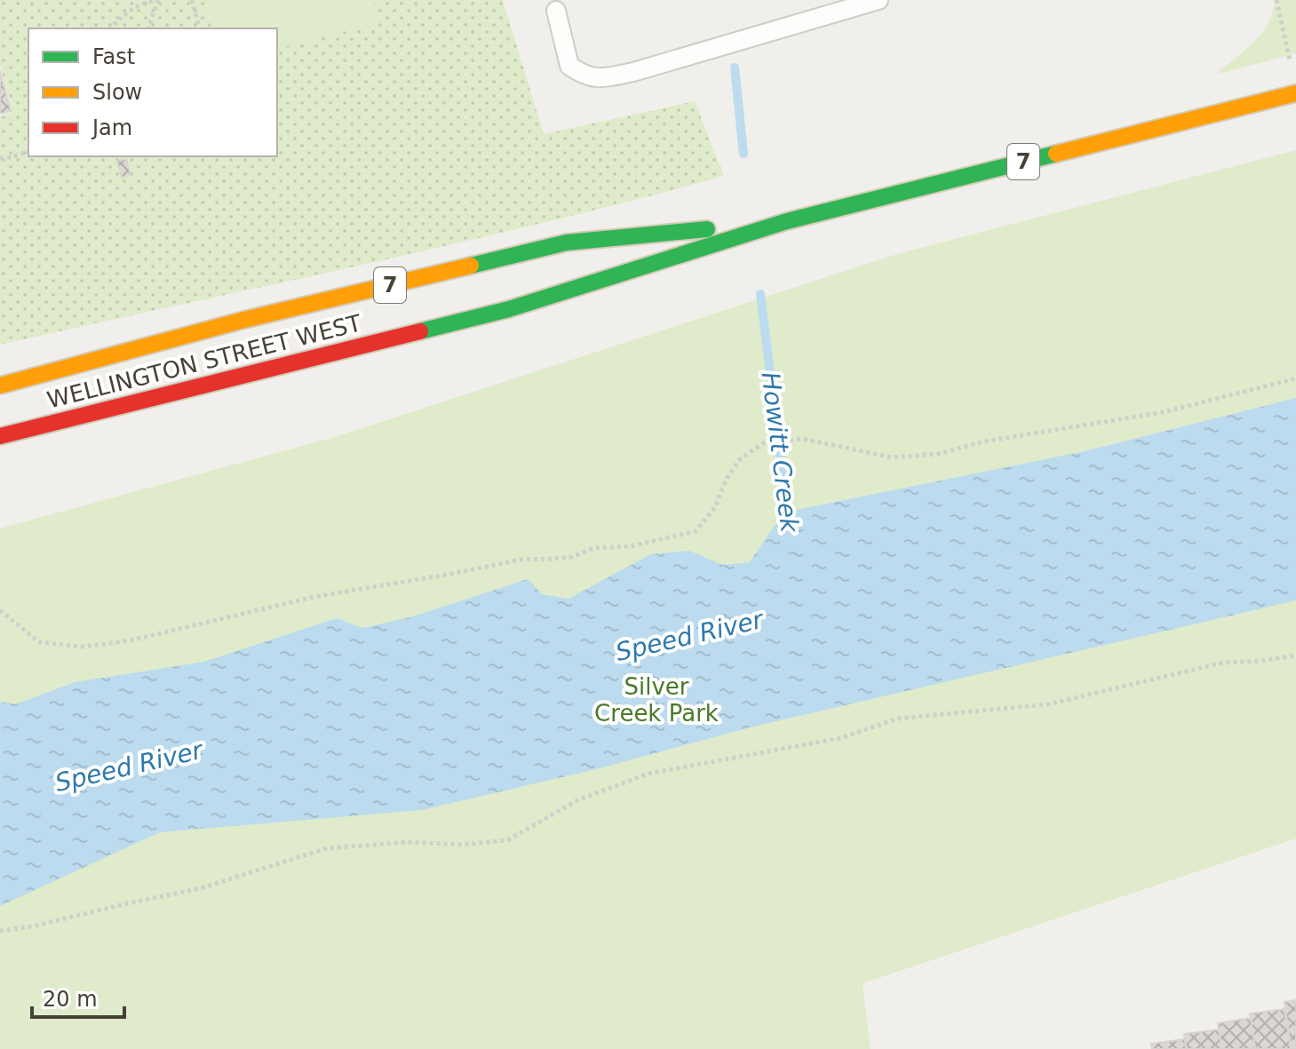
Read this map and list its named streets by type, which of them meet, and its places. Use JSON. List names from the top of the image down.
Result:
{
  "streets": {
    "main road": ["7", "WELLINGTON STREET WEST"]
  },
  "water": ["Howitt Creek", "Speed River"],
  "parks": ["Silver Creek Park"],
  "legend": ["Fast", "Slow", "Jam"],
  "scale_bar": "20 m"
}
